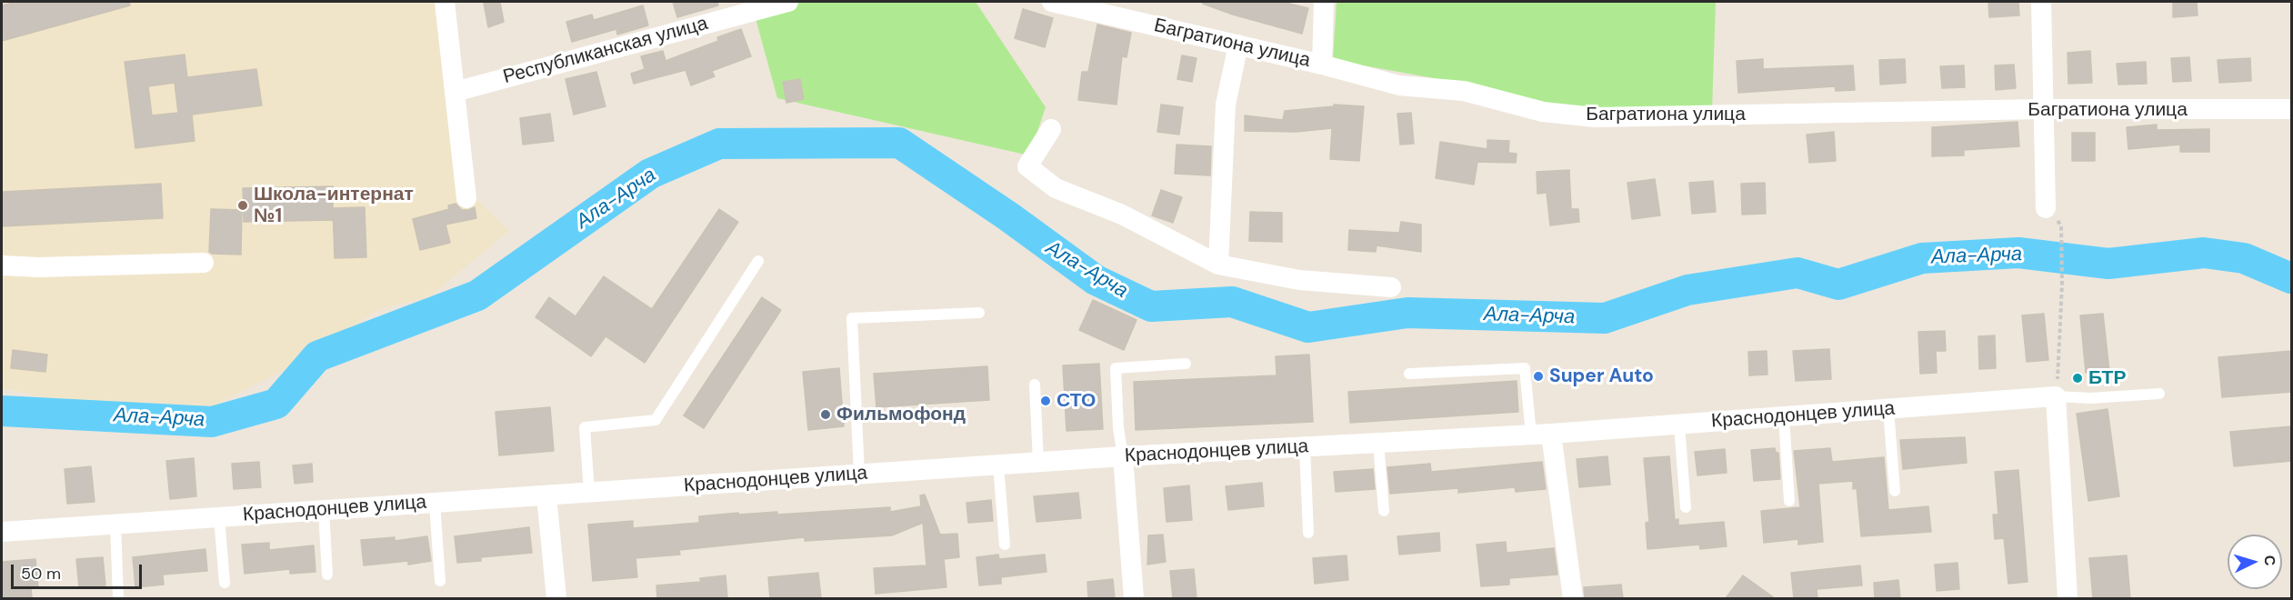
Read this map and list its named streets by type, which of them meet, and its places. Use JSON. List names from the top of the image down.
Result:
{
  "streets": {
    "street": ["Багратиона улица", "Республиканская улица", "Краснодонцев улица"]
  },
  "water": ["Ала-Арча"],
  "places": [
    "Школа-интернат №1",
    "Super Auto",
    "БТР",
    "СТО",
    "Фильмофонд"
  ],
  "scale_bar": "50 m",
  "north": "right"
}
